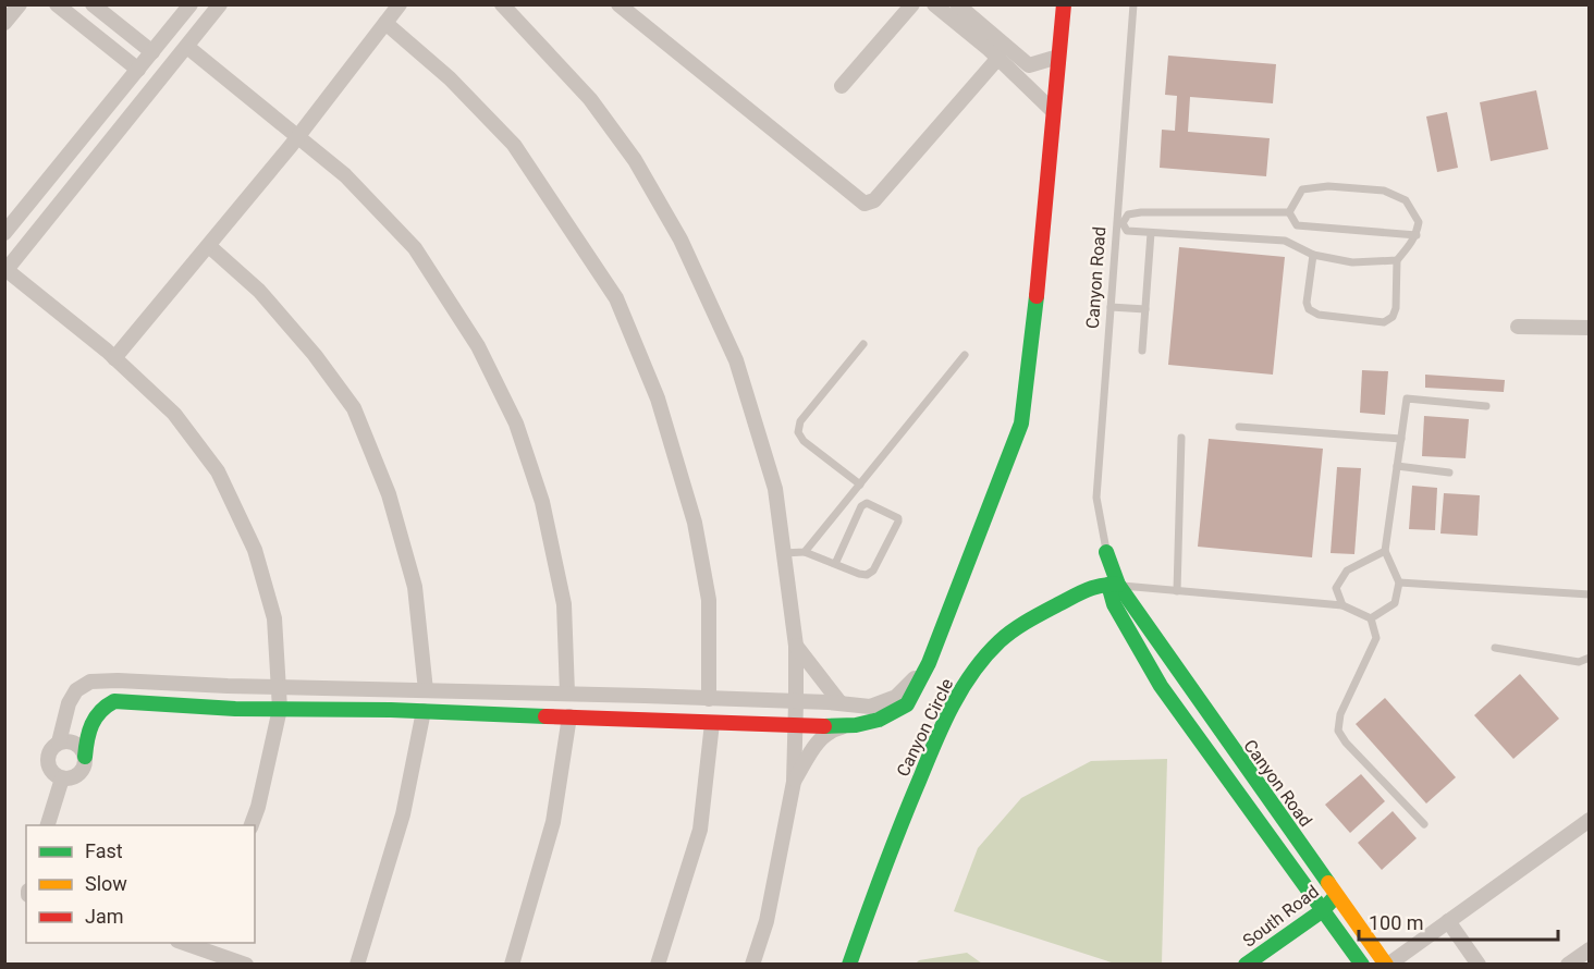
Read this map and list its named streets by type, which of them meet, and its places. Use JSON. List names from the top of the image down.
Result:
{
  "streets": {
    "street": ["Canyon Road", "Canyon Circle", "South Road"]
  },
  "crossings": [
    ["Canyon Road", "Canyon Circle"],
    ["Canyon Road", "South Road"]
  ],
  "legend": ["Fast", "Slow", "Jam"],
  "scale_bar": "100 m"
}
